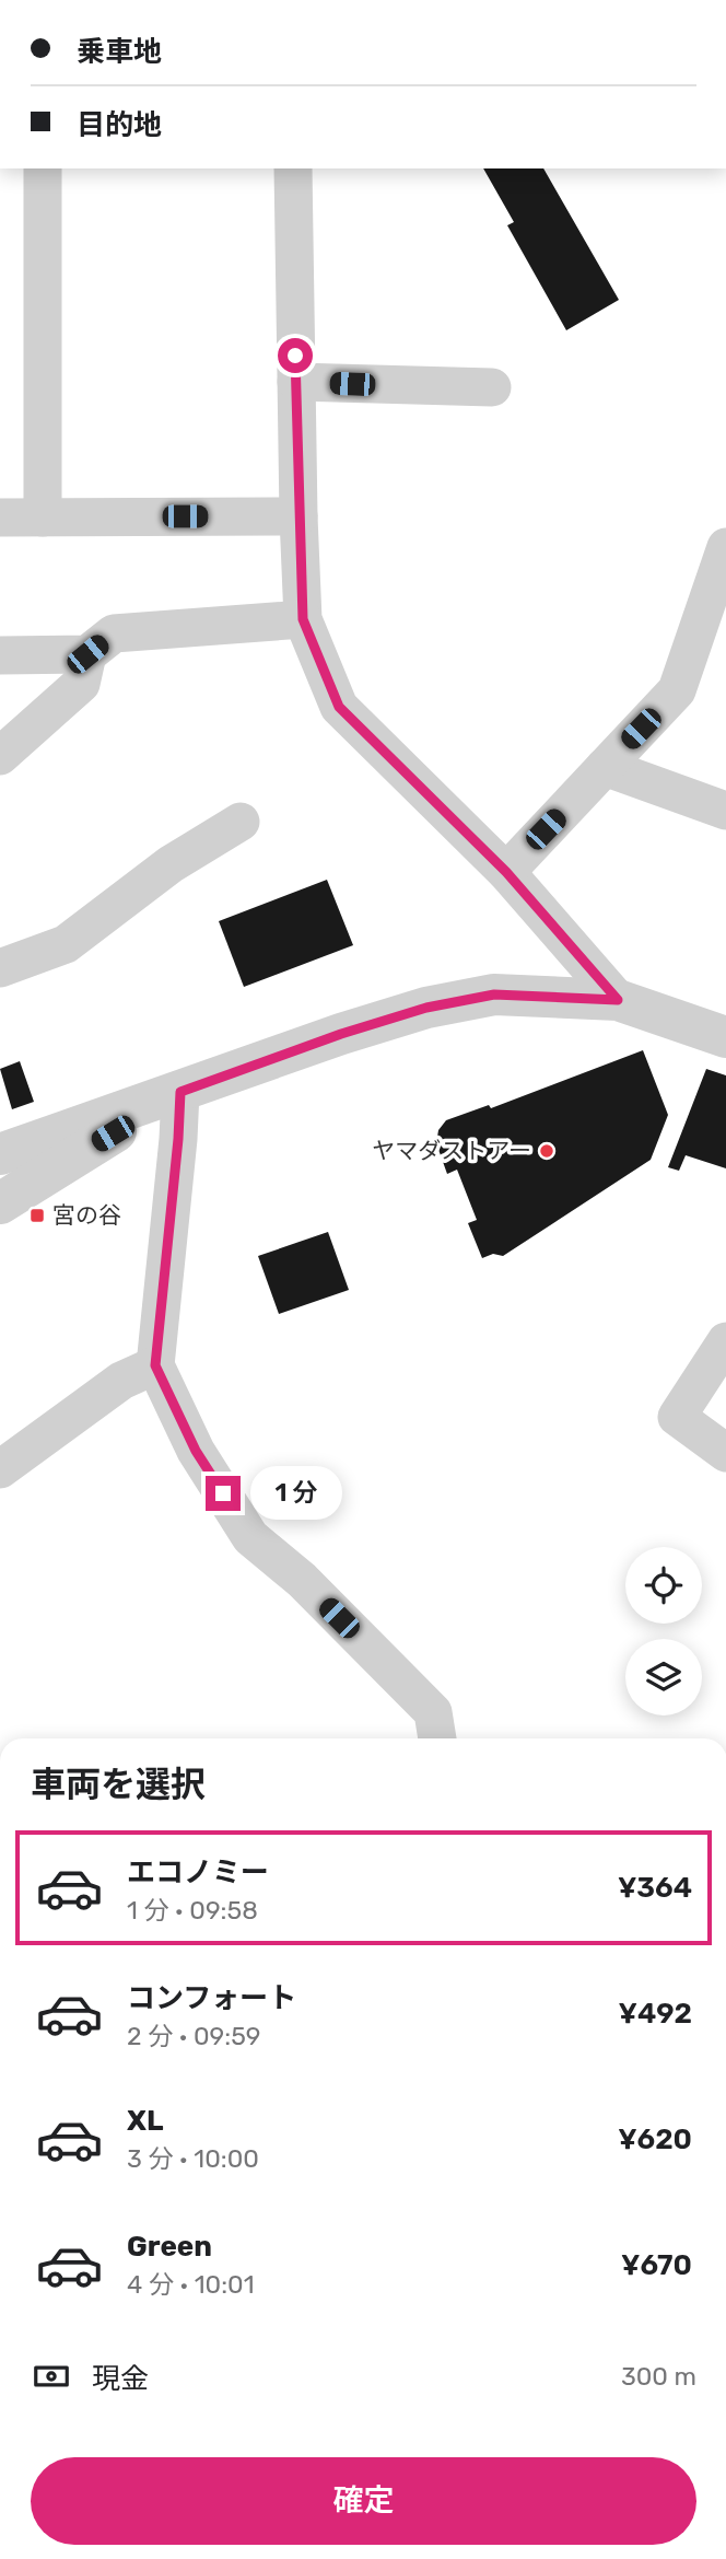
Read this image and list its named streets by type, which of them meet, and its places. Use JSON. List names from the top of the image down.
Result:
{
  "places": {
    "other": ["ヤマダストアー"],
    "transit": ["宮の谷"]
  },
  "page": {
    "banner": ["乗車地", "目的地"],
    "bubble": "1 分",
    "heading": "車両を選択",
    "list": [
      {
        "name": "エコノミー",
        "note": "1 分 · 09:58",
        "value": "¥364"
      },
      {
        "name": "コンフォート",
        "note": "2 分 · 09:59",
        "value": "¥492"
      },
      {
        "name": "XL",
        "note": "3 分 · 10:00",
        "value": "¥620"
      },
      {
        "name": "Green",
        "note": "4 分 · 10:01",
        "value": "¥670"
      }
    ],
    "pay": ["現金", "300 m"],
    "buttons": "確定"
  }
}
